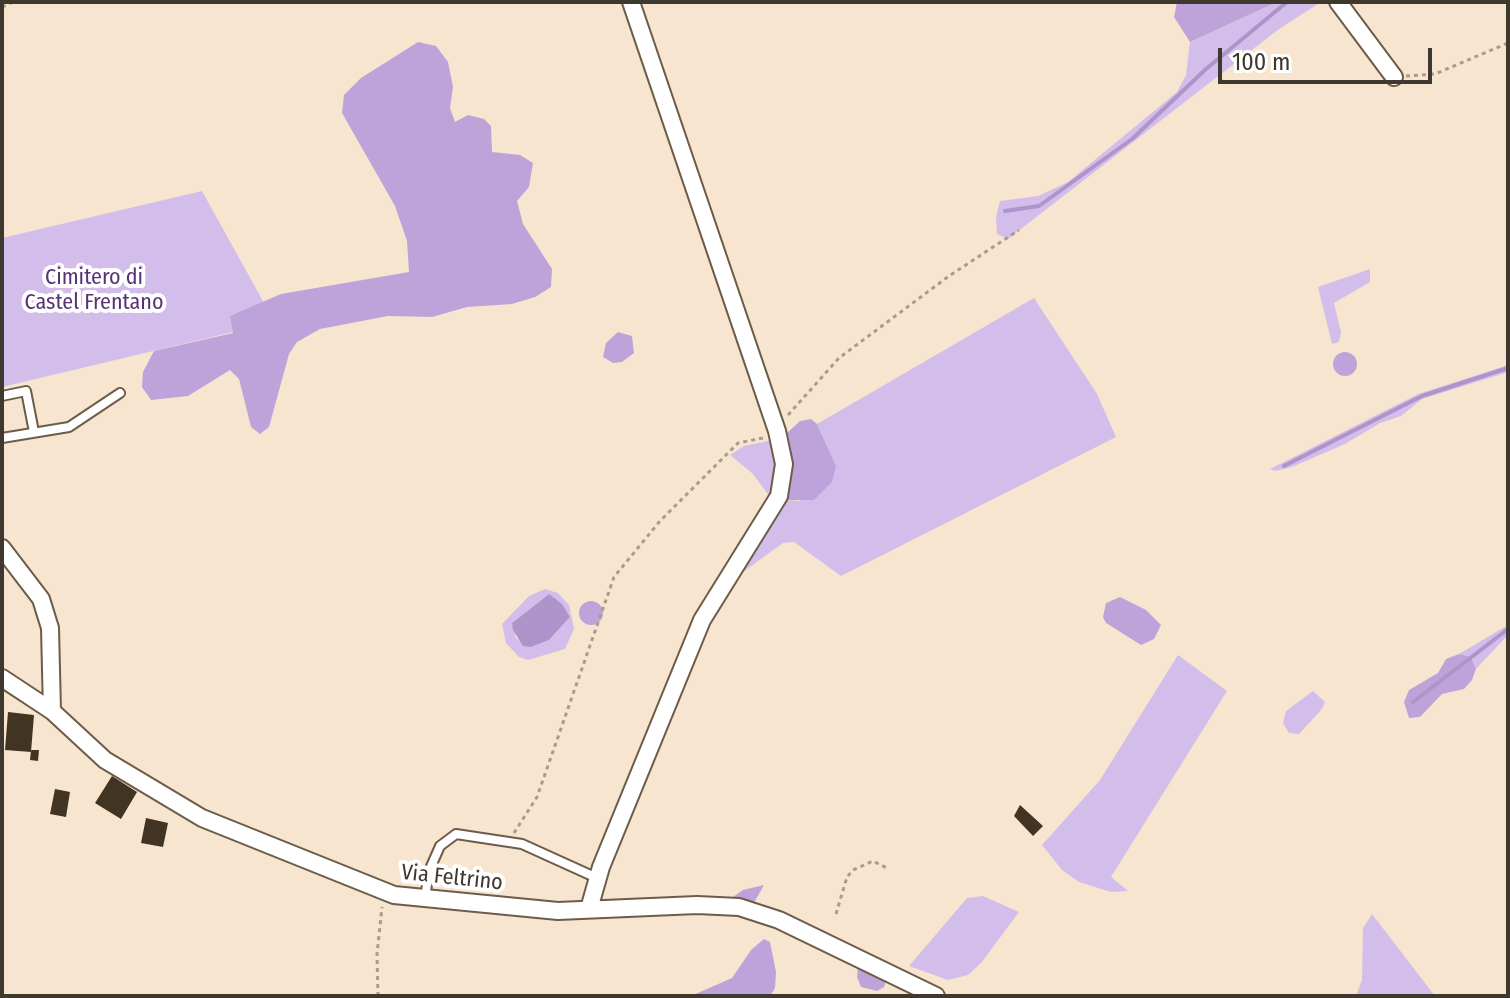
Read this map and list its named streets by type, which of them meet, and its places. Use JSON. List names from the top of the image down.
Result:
{
  "streets": {
    "street": ["Via Feltrino"]
  },
  "parks": ["Cimitero di Castel Frentano"],
  "scale_bar": "100 m"
}
